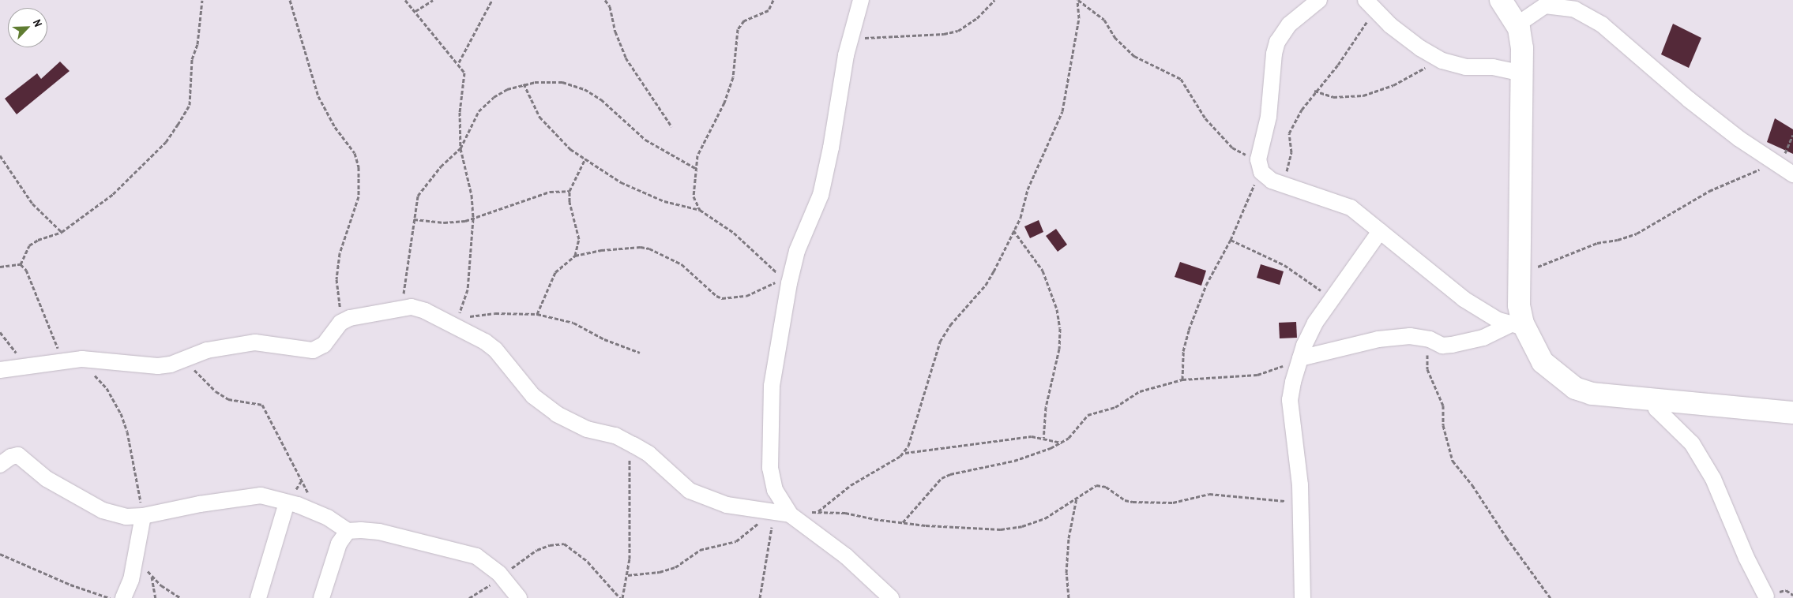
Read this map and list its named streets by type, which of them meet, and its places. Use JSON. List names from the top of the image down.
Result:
{
  "north": "top right"
}
